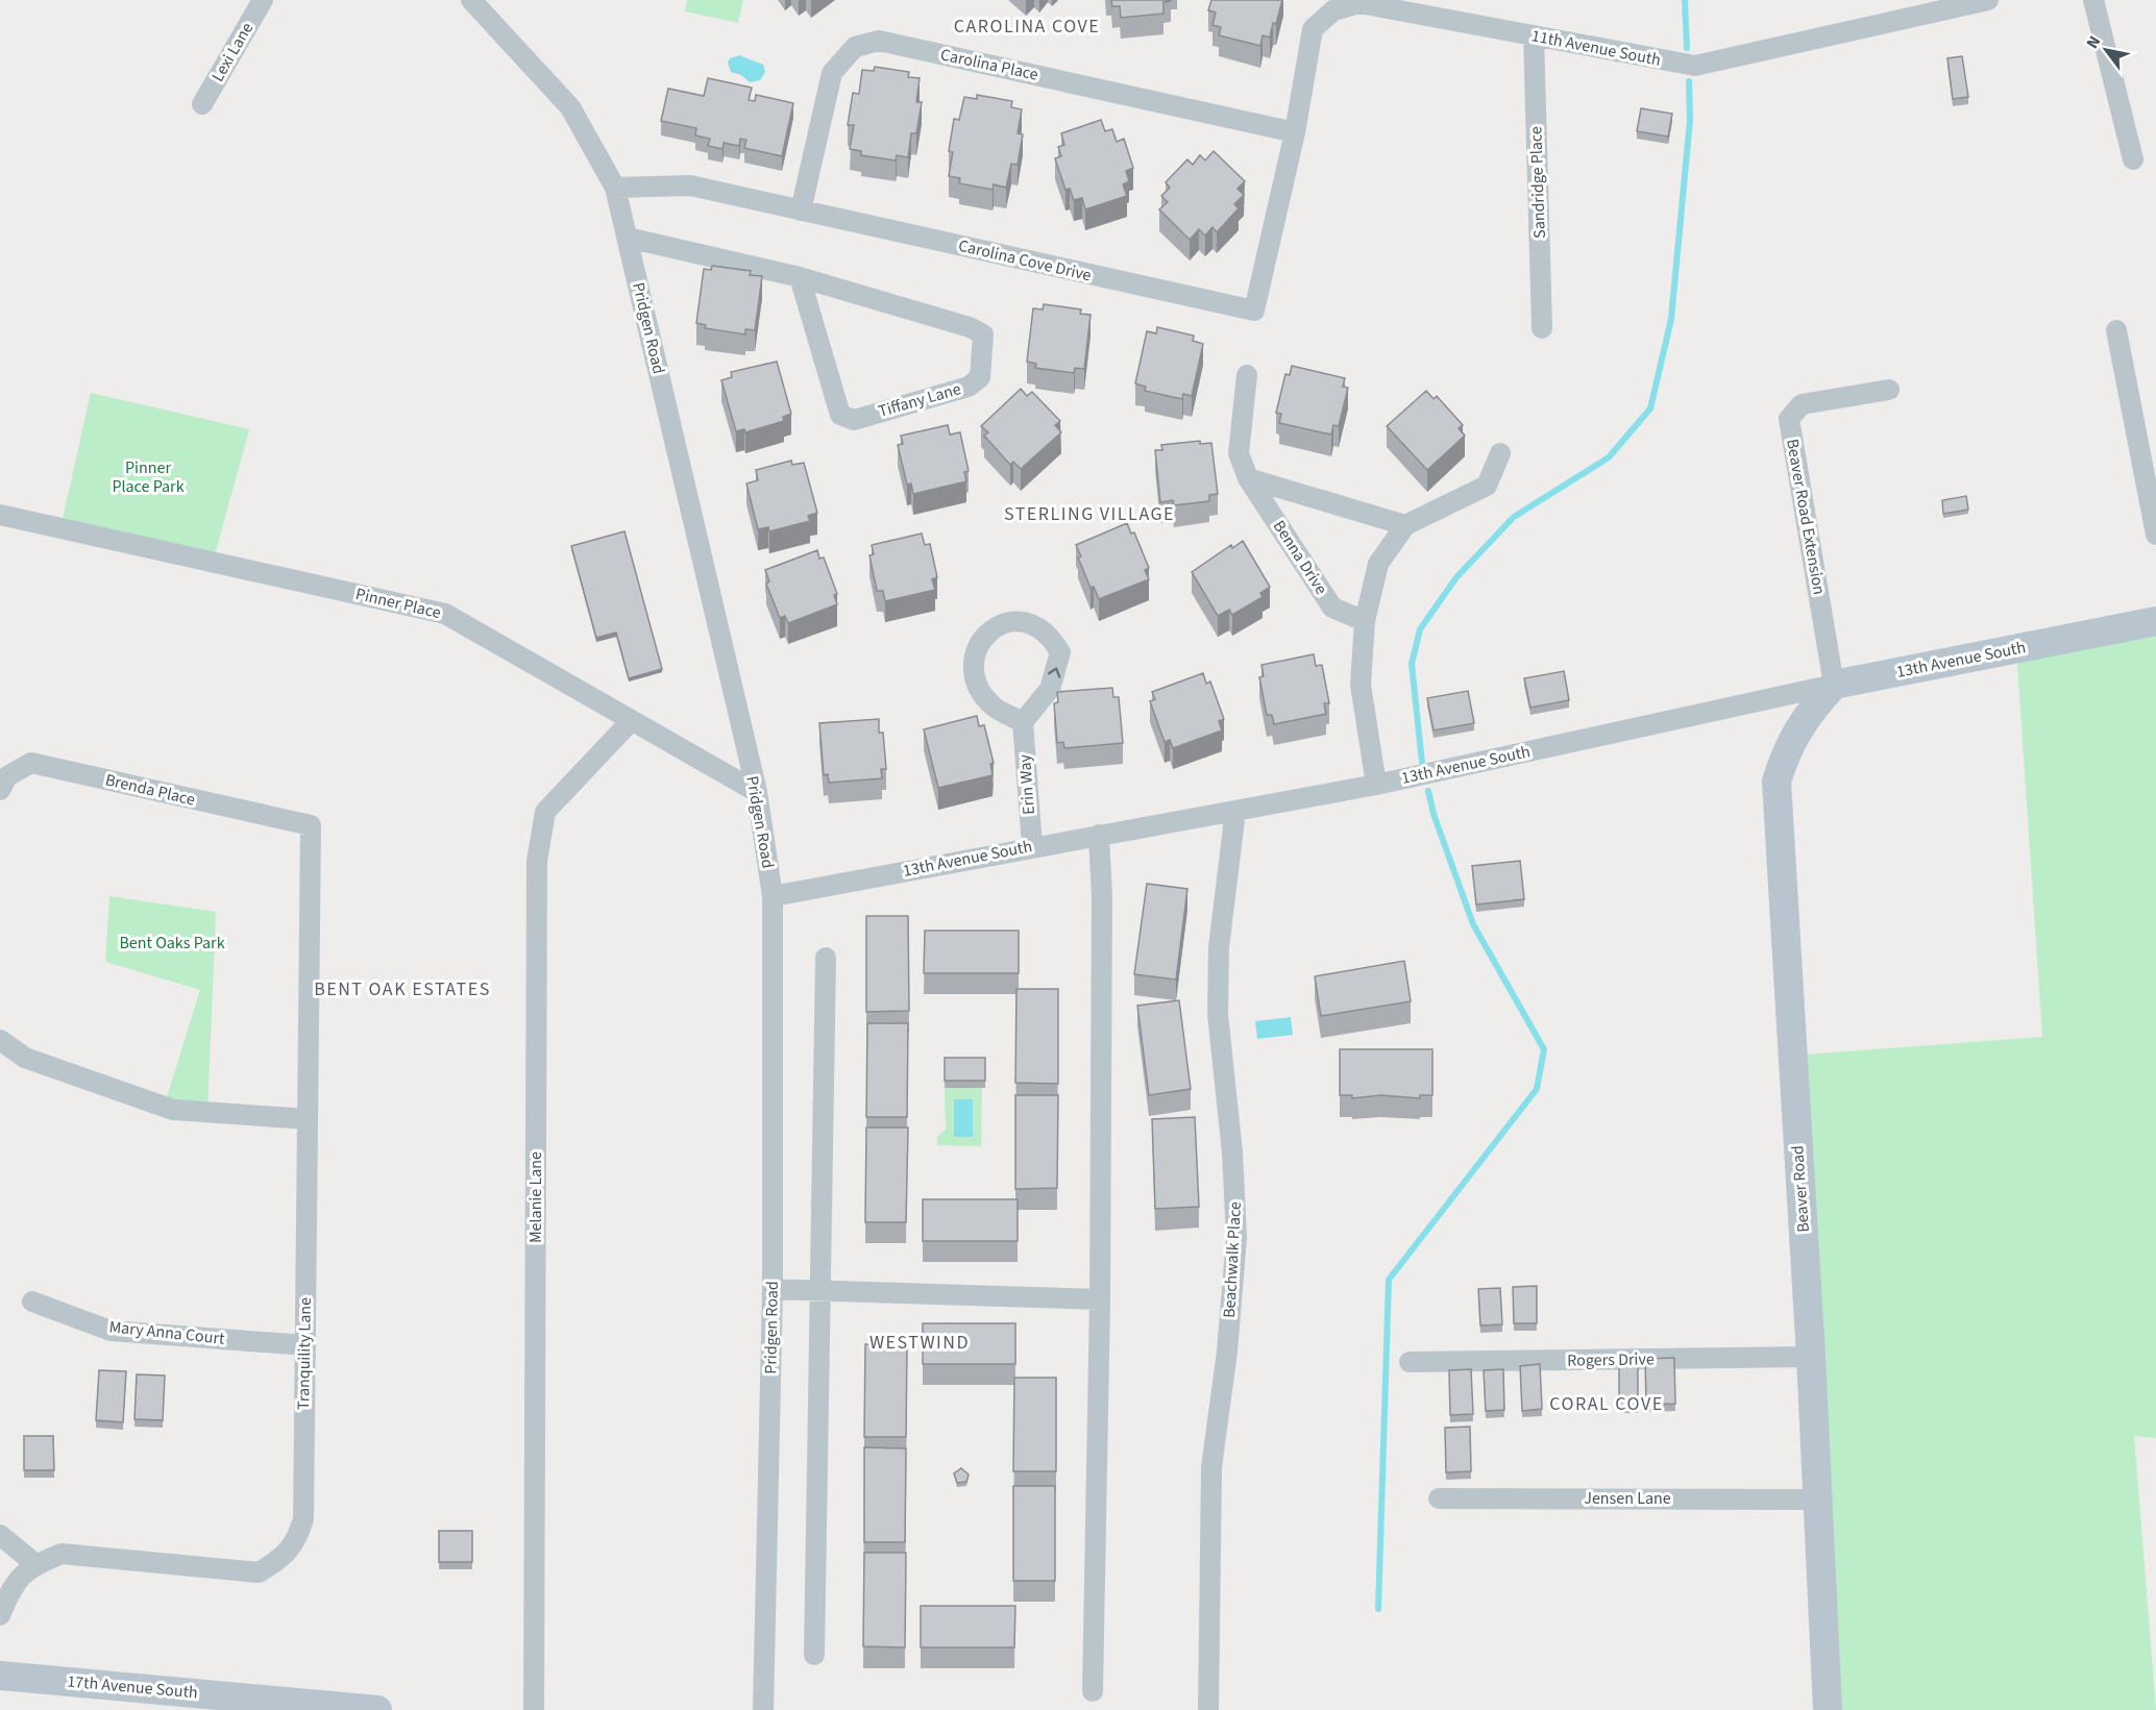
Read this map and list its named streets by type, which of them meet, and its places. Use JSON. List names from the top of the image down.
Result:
{
  "streets": {
    "street": [
      "11th Avenue South",
      "Lexi Lane",
      "Carolina Place",
      "Sandridge Place",
      "Carolina Cove Drive",
      "Pridgen Road",
      "Tiffany Lane",
      "Beaver Road Extension",
      "Benna Drive",
      "Pinner Place",
      "13th Avenue South",
      "Erin Way",
      "Brenda Place",
      "Beaver Road",
      "Melanie Lane",
      "Beachwalk Place",
      "Mary Anna Court",
      "Tranquility Lane",
      "Rogers Drive",
      "Jensen Lane",
      "17th Avenue South"
    ]
  },
  "crossings": [
    ["11th Avenue South", "Carolina Place"],
    ["11th Avenue South", "Sandridge Place"],
    ["11th Avenue South", "Carolina Cove Drive"],
    ["Carolina Place", "Carolina Cove Drive"],
    ["Carolina Cove Drive", "Pridgen Road"],
    ["Pridgen Road", "Tiffany Lane"],
    ["Pridgen Road", "Pinner Place"],
    ["Pridgen Road", "13th Avenue South"],
    ["Beaver Road Extension", "13th Avenue South"],
    ["Beaver Road Extension", "Beaver Road"],
    ["Pinner Place", "Melanie Lane"],
    ["13th Avenue South", "Erin Way"],
    ["13th Avenue South", "Beaver Road"],
    ["13th Avenue South", "Beachwalk Place"],
    ["Brenda Place", "Tranquility Lane"],
    ["Beaver Road", "Rogers Drive"],
    ["Beaver Road", "Jensen Lane"],
    ["Mary Anna Court", "Tranquility Lane"]
  ],
  "districts": [
    "CAROLINA COVE",
    "STERLING VILLAGE",
    "BENT OAK ESTATES",
    "WESTWIND",
    "CORAL COVE"
  ],
  "parks": ["Pinner Place Park", "Bent Oaks Park"],
  "north": "top left"
}
